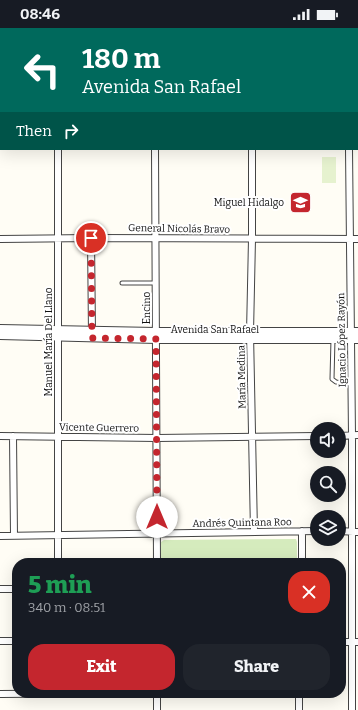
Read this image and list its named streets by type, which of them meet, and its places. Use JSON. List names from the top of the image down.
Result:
{
  "streets": {
    "street": [
      "General Nicolás Bravo",
      "Encino",
      "Avenida San Rafael",
      "Ignacio López Rayón",
      "Manuel María Del Llano",
      "María Medina",
      "Vicente Guerrero",
      "Andrés Quintana Roo"
    ]
  },
  "crossings": [
    ["General Nicolás Bravo", "Encino"],
    ["General Nicolás Bravo", "Ignacio López Rayón"],
    ["General Nicolás Bravo", "Manuel María Del Llano"],
    ["General Nicolás Bravo", "María Medina"],
    ["Encino", "Avenida San Rafael"],
    ["Encino", "Vicente Guerrero"],
    ["Encino", "Andrés Quintana Roo"],
    ["Avenida San Rafael", "Ignacio López Rayón"],
    ["Avenida San Rafael", "Manuel María Del Llano"],
    ["Avenida San Rafael", "María Medina"],
    ["Manuel María Del Llano", "Vicente Guerrero"],
    ["Manuel María Del Llano", "Andrés Quintana Roo"],
    ["María Medina", "Vicente Guerrero"],
    ["María Medina", "Andrés Quintana Roo"]
  ],
  "places": {
    "school or university": ["Miguel Hidalgo"]
  },
  "page": {
    "status": "08:46",
    "turn": ["180 m", "Avenida San Rafael"],
    "then": "Then",
    "heading": ["5 min", "340 m · 08:51"],
    "buttons": ["Exit", "Share"]
  }
}
